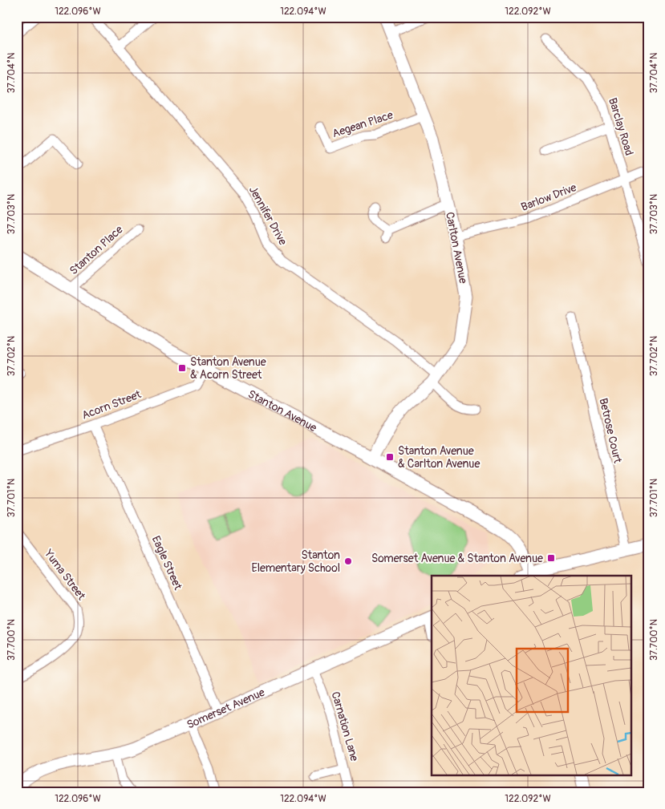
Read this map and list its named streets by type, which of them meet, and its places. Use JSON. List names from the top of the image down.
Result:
{
  "streets": {
    "street": [
      "Aegean Place",
      "Barclay Road",
      "Barlow Drive",
      "Jennifer Drive",
      "Carlton Avenue",
      "Stanton Place",
      "Acorn Street",
      "Stanton Avenue",
      "Betrose Court",
      "Eagle Street",
      "Yuma Street",
      "Somerset Avenue",
      "Carnation Lane"
    ]
  },
  "crossings": [
    ["Aegean Place", "Carlton Avenue"],
    ["Barclay Road", "Barlow Drive"],
    ["Barlow Drive", "Carlton Avenue"],
    ["Jennifer Drive", "Carlton Avenue"],
    ["Carlton Avenue", "Stanton Avenue"],
    ["Stanton Place", "Stanton Avenue"],
    ["Acorn Street", "Stanton Avenue"],
    ["Acorn Street", "Eagle Street"],
    ["Eagle Street", "Somerset Avenue"],
    ["Somerset Avenue", "Carnation Lane"]
  ],
  "places": {
    "transit": ["Stanton Avenue & Acorn Street", "Stanton Avenue & Carlton Avenue", "Somerset Avenue & Stanton Avenue"],
    "other": ["Stanton Elementary School"]
  },
  "coordinates": [
    "122.096°W",
    "122.094°W",
    "122.092°W",
    "37.704°N",
    "37.703°N",
    "37.702°N",
    "37.701°N",
    "37.700°N"
  ]
}
